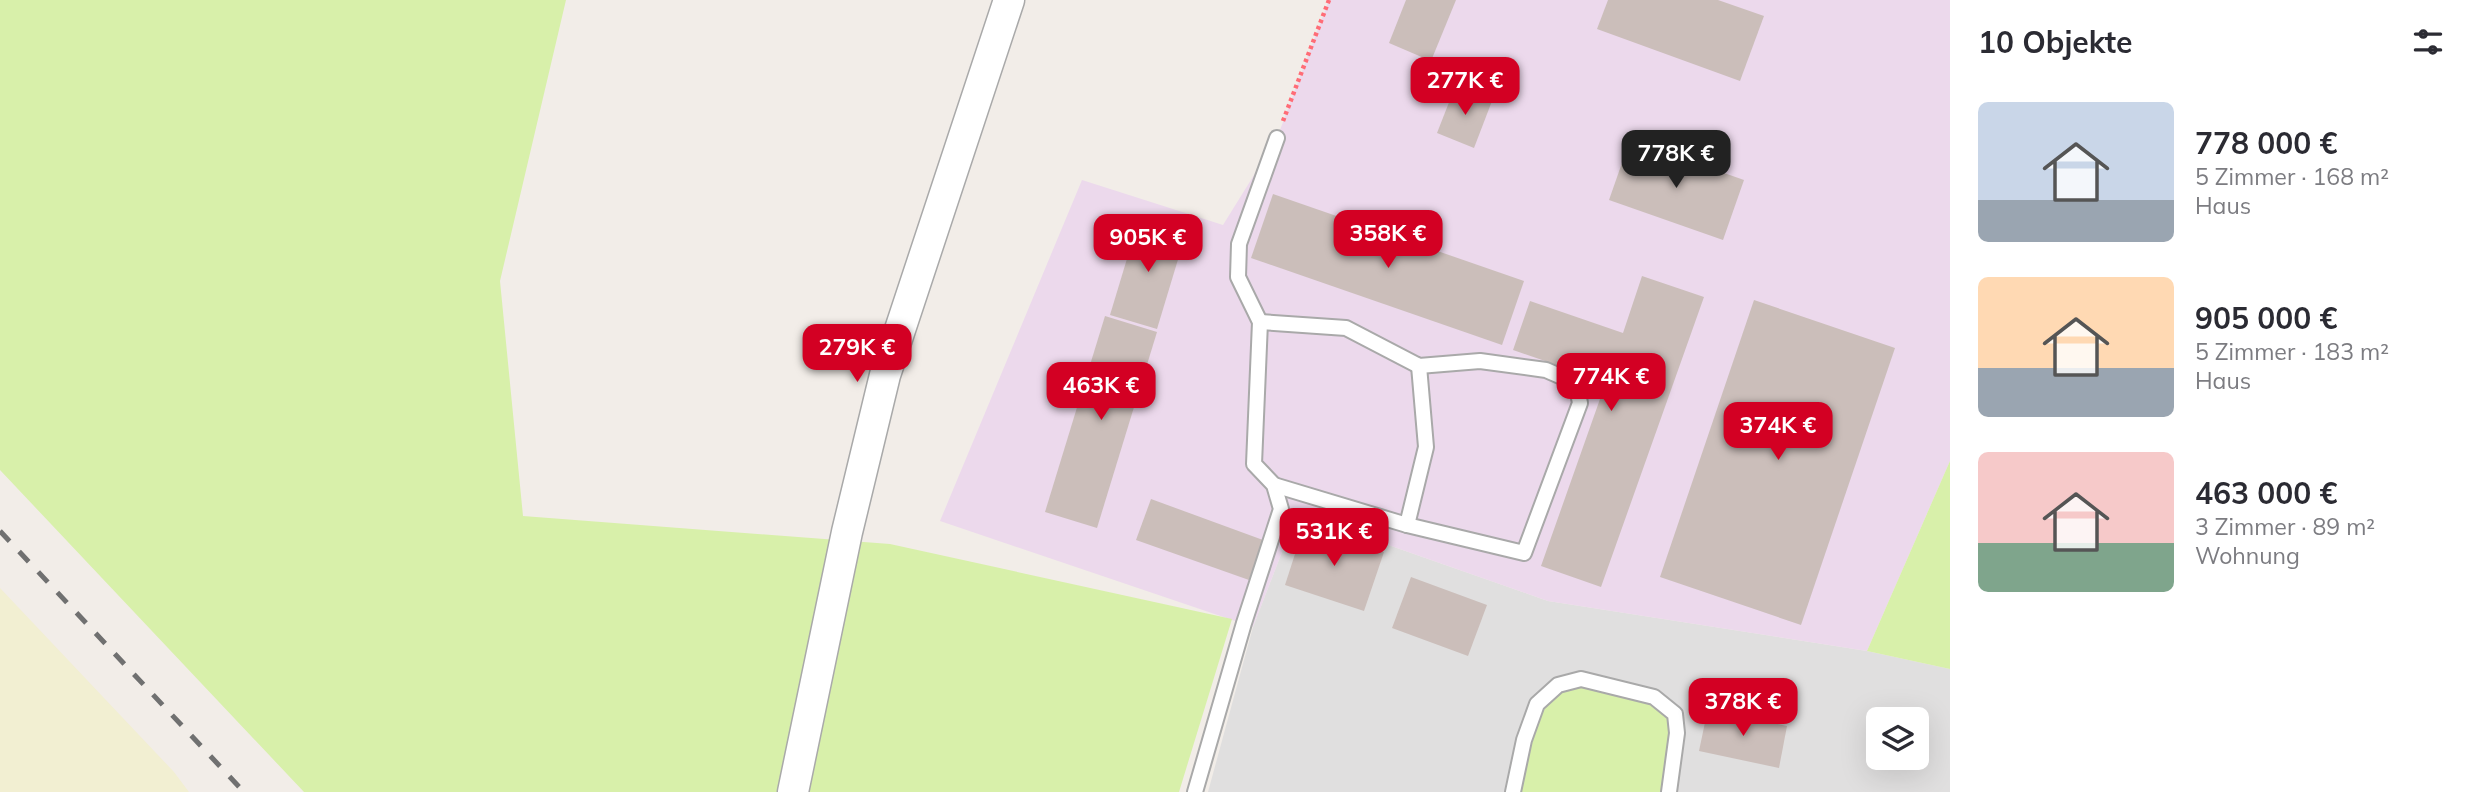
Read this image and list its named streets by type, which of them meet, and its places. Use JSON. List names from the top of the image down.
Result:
{
  "page": {
    "heading": "10 Objekte",
    "price": [
      "277K €",
      "778K €",
      "358K €",
      "905K €",
      "279K €",
      "774K €",
      "463K €",
      "374K €",
      "531K €",
      "378K €"
    ],
    "list": [
      {
        "name": "778 000 €",
        "note": "5 Zimmer · 168 m² · Haus"
      },
      {
        "name": "905 000 €",
        "note": "5 Zimmer · 183 m² · Haus"
      },
      {
        "name": "463 000 €",
        "note": "3 Zimmer · 89 m² · Wohnung"
      }
    ]
  }
}
